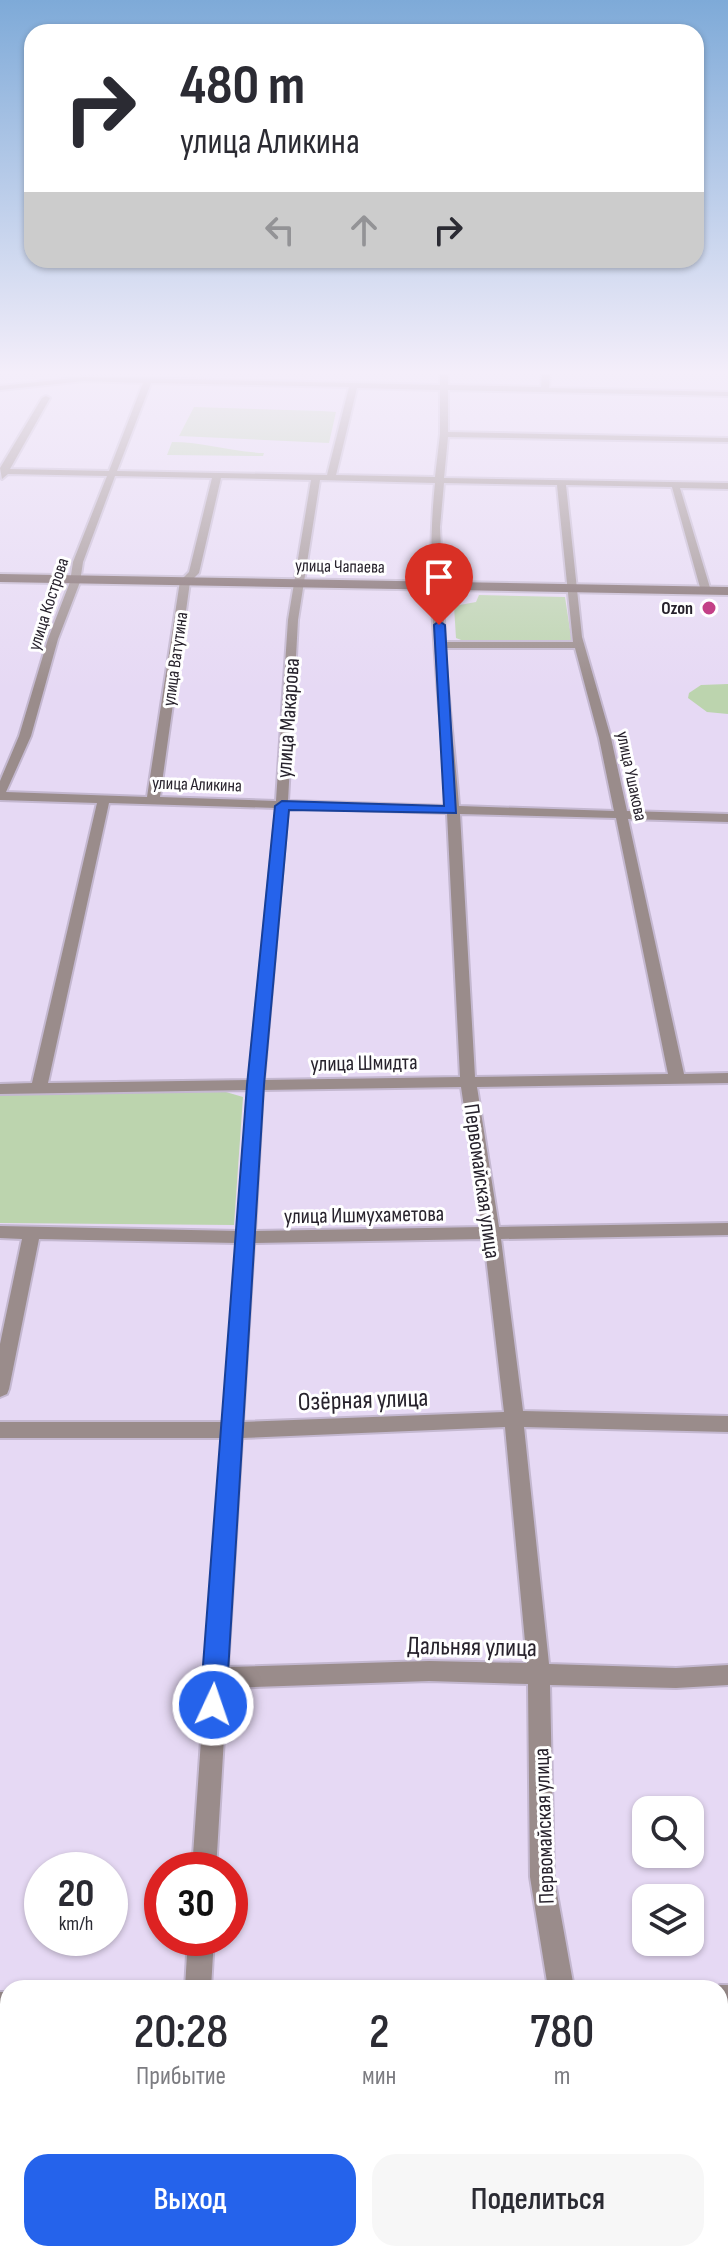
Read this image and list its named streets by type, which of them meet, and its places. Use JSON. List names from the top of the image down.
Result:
{
  "streets": {
    "street": [
      "улица Чапаева",
      "улица Кострова",
      "улица Ватутина",
      "улица Макарова",
      "улица Ушакова",
      "улица Аликина",
      "улица Шмидта",
      "Первомайская улица",
      "улица Ишмухаметова",
      "Озёрная улица",
      "Дальняя улица"
    ]
  },
  "crossings": [
    ["улица Чапаева", "улица Кострова"],
    ["улица Чапаева", "улица Ватутина"],
    ["улица Чапаева", "улица Макарова"],
    ["улица Чапаева", "улица Ушакова"],
    ["улица Чапаева", "Первомайская улица"],
    ["улица Кострова", "улица Аликина"],
    ["улица Ватутина", "улица Аликина"],
    ["улица Макарова", "улица Аликина"],
    ["улица Макарова", "улица Шмидта"],
    ["улица Макарова", "улица Ишмухаметова"],
    ["улица Макарова", "Озёрная улица"],
    ["улица Макарова", "Дальняя улица"],
    ["улица Ушакова", "улица Аликина"],
    ["улица Ушакова", "улица Шмидта"],
    ["улица Аликина", "Первомайская улица"],
    ["улица Шмидта", "Первомайская улица"],
    ["Первомайская улица", "улица Ишмухаметова"],
    ["Первомайская улица", "Озёрная улица"],
    ["Первомайская улица", "Дальняя улица"]
  ],
  "places": ["Ozon"],
  "page": {
    "turn": ["480 m", "улица Аликина"],
    "speed": "20 km/h",
    "limit": "30",
    "eta": [
      "20:28",
      "Прибытие",
      "2",
      "мин",
      "780",
      "m"
    ],
    "buttons": ["Выход", "Поделиться"]
  }
}
